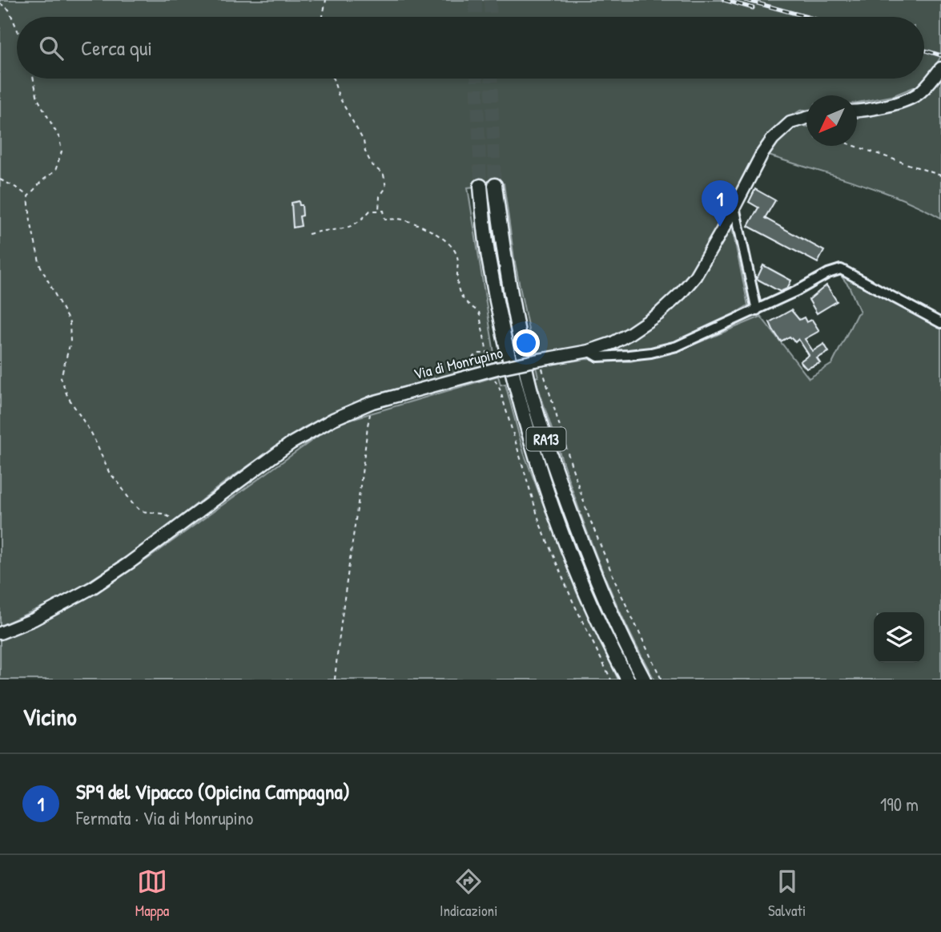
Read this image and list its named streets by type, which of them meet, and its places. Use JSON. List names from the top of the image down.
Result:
{
  "streets": {
    "highway": ["RA13"],
    "main road": ["Via di Monrupino"]
  },
  "north": "bottom left",
  "page": {
    "search": "Cerca qui",
    "pins": "1",
    "heading": "Vicino",
    "list": [
      {
        "mark": "1",
        "name": "SP9 del Vipacco (Opicina Campagna)",
        "note": "Fermata · Via di Monrupino",
        "value": "190 m"
      }
    ],
    "nav": ["Mappa", "Indicazioni", "Salvati"]
  }
}
